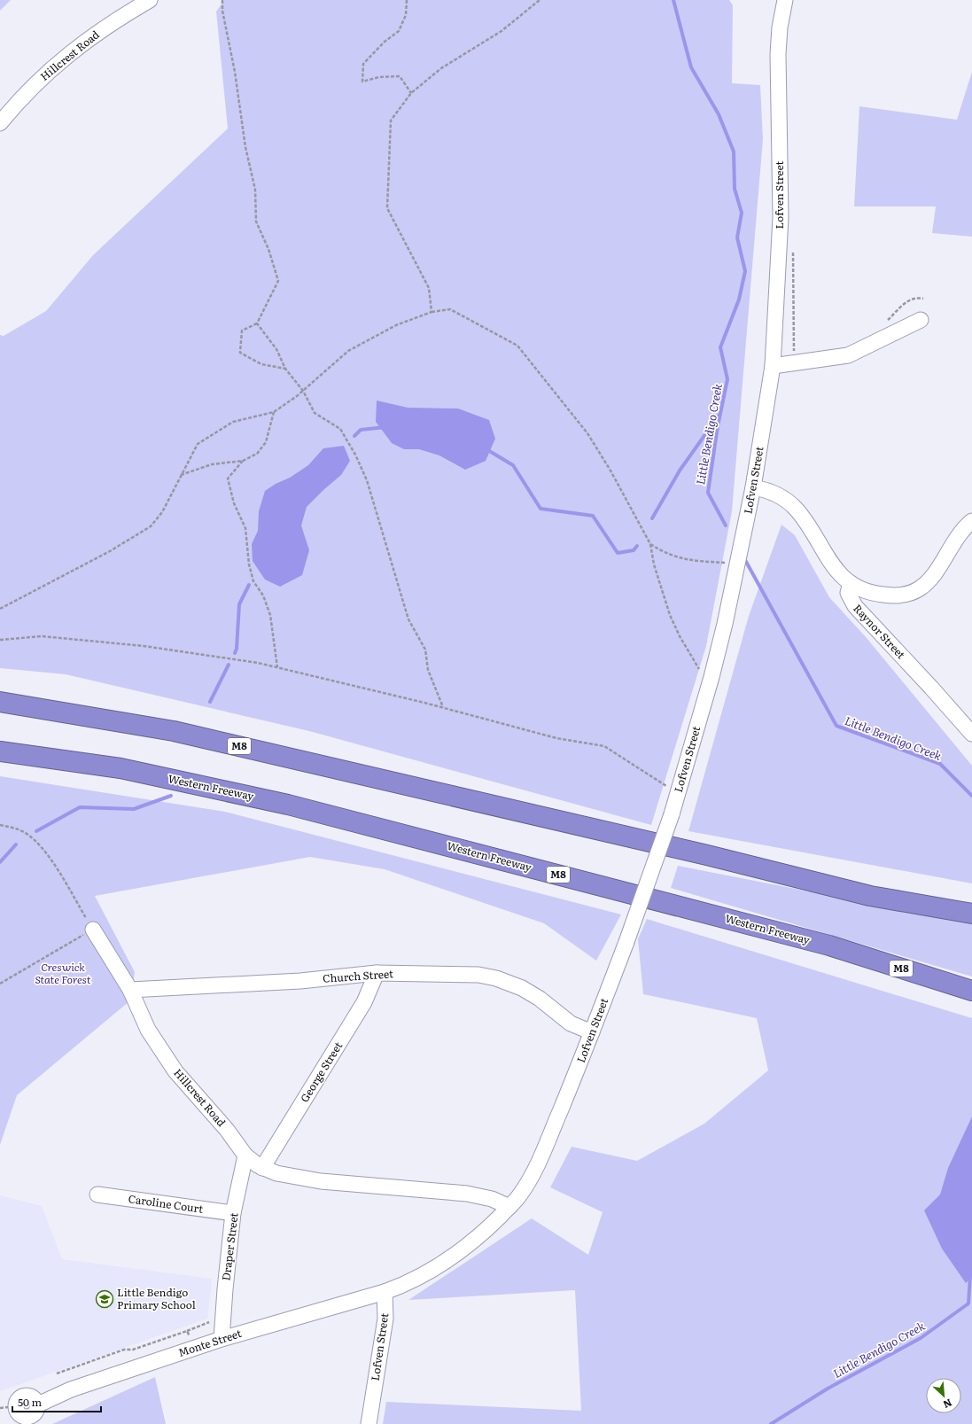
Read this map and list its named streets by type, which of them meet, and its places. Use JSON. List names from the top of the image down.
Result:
{
  "streets": {
    "highway": ["M8", "Western Freeway"],
    "street": [
      "Hillcrest Road",
      "Lofven Street",
      "Raynor Street",
      "Church Street",
      "George Street",
      "Caroline Court",
      "Draper Street",
      "Monte Street"
    ]
  },
  "crossings": [
    ["Hillcrest Road", "Lofven Street"],
    ["Hillcrest Road", "Church Street"],
    ["Hillcrest Road", "George Street"],
    ["Hillcrest Road", "Draper Street"],
    ["Lofven Street", "Church Street"],
    ["Lofven Street", "Monte Street"],
    ["Church Street", "George Street"],
    ["Caroline Court", "Draper Street"],
    ["Draper Street", "Monte Street"]
  ],
  "water": ["Little Bendigo Creek"],
  "parks": ["Creswick State Forest"],
  "places": {
    "school or university": ["Little Bendigo Primary School"]
  },
  "scale_bar": "50 m",
  "north": "bottom right"
}
